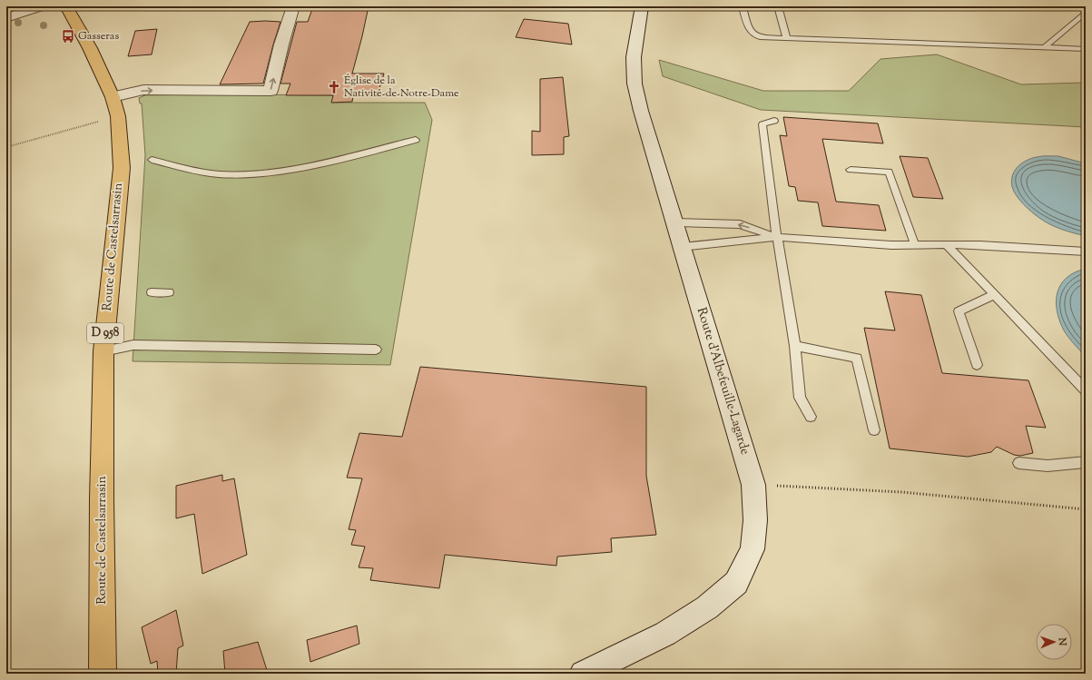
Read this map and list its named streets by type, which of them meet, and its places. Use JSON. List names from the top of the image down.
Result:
{
  "streets": {
    "main road": ["Route de Castelsarrasin", "D 958", "Route d'Albefeuille-Lagarde"]
  },
  "places": {
    "bus stop": ["Gasseras"],
    "church": ["Église de la Nativité-de-Notre-Dame"]
  },
  "north": "right"
}
